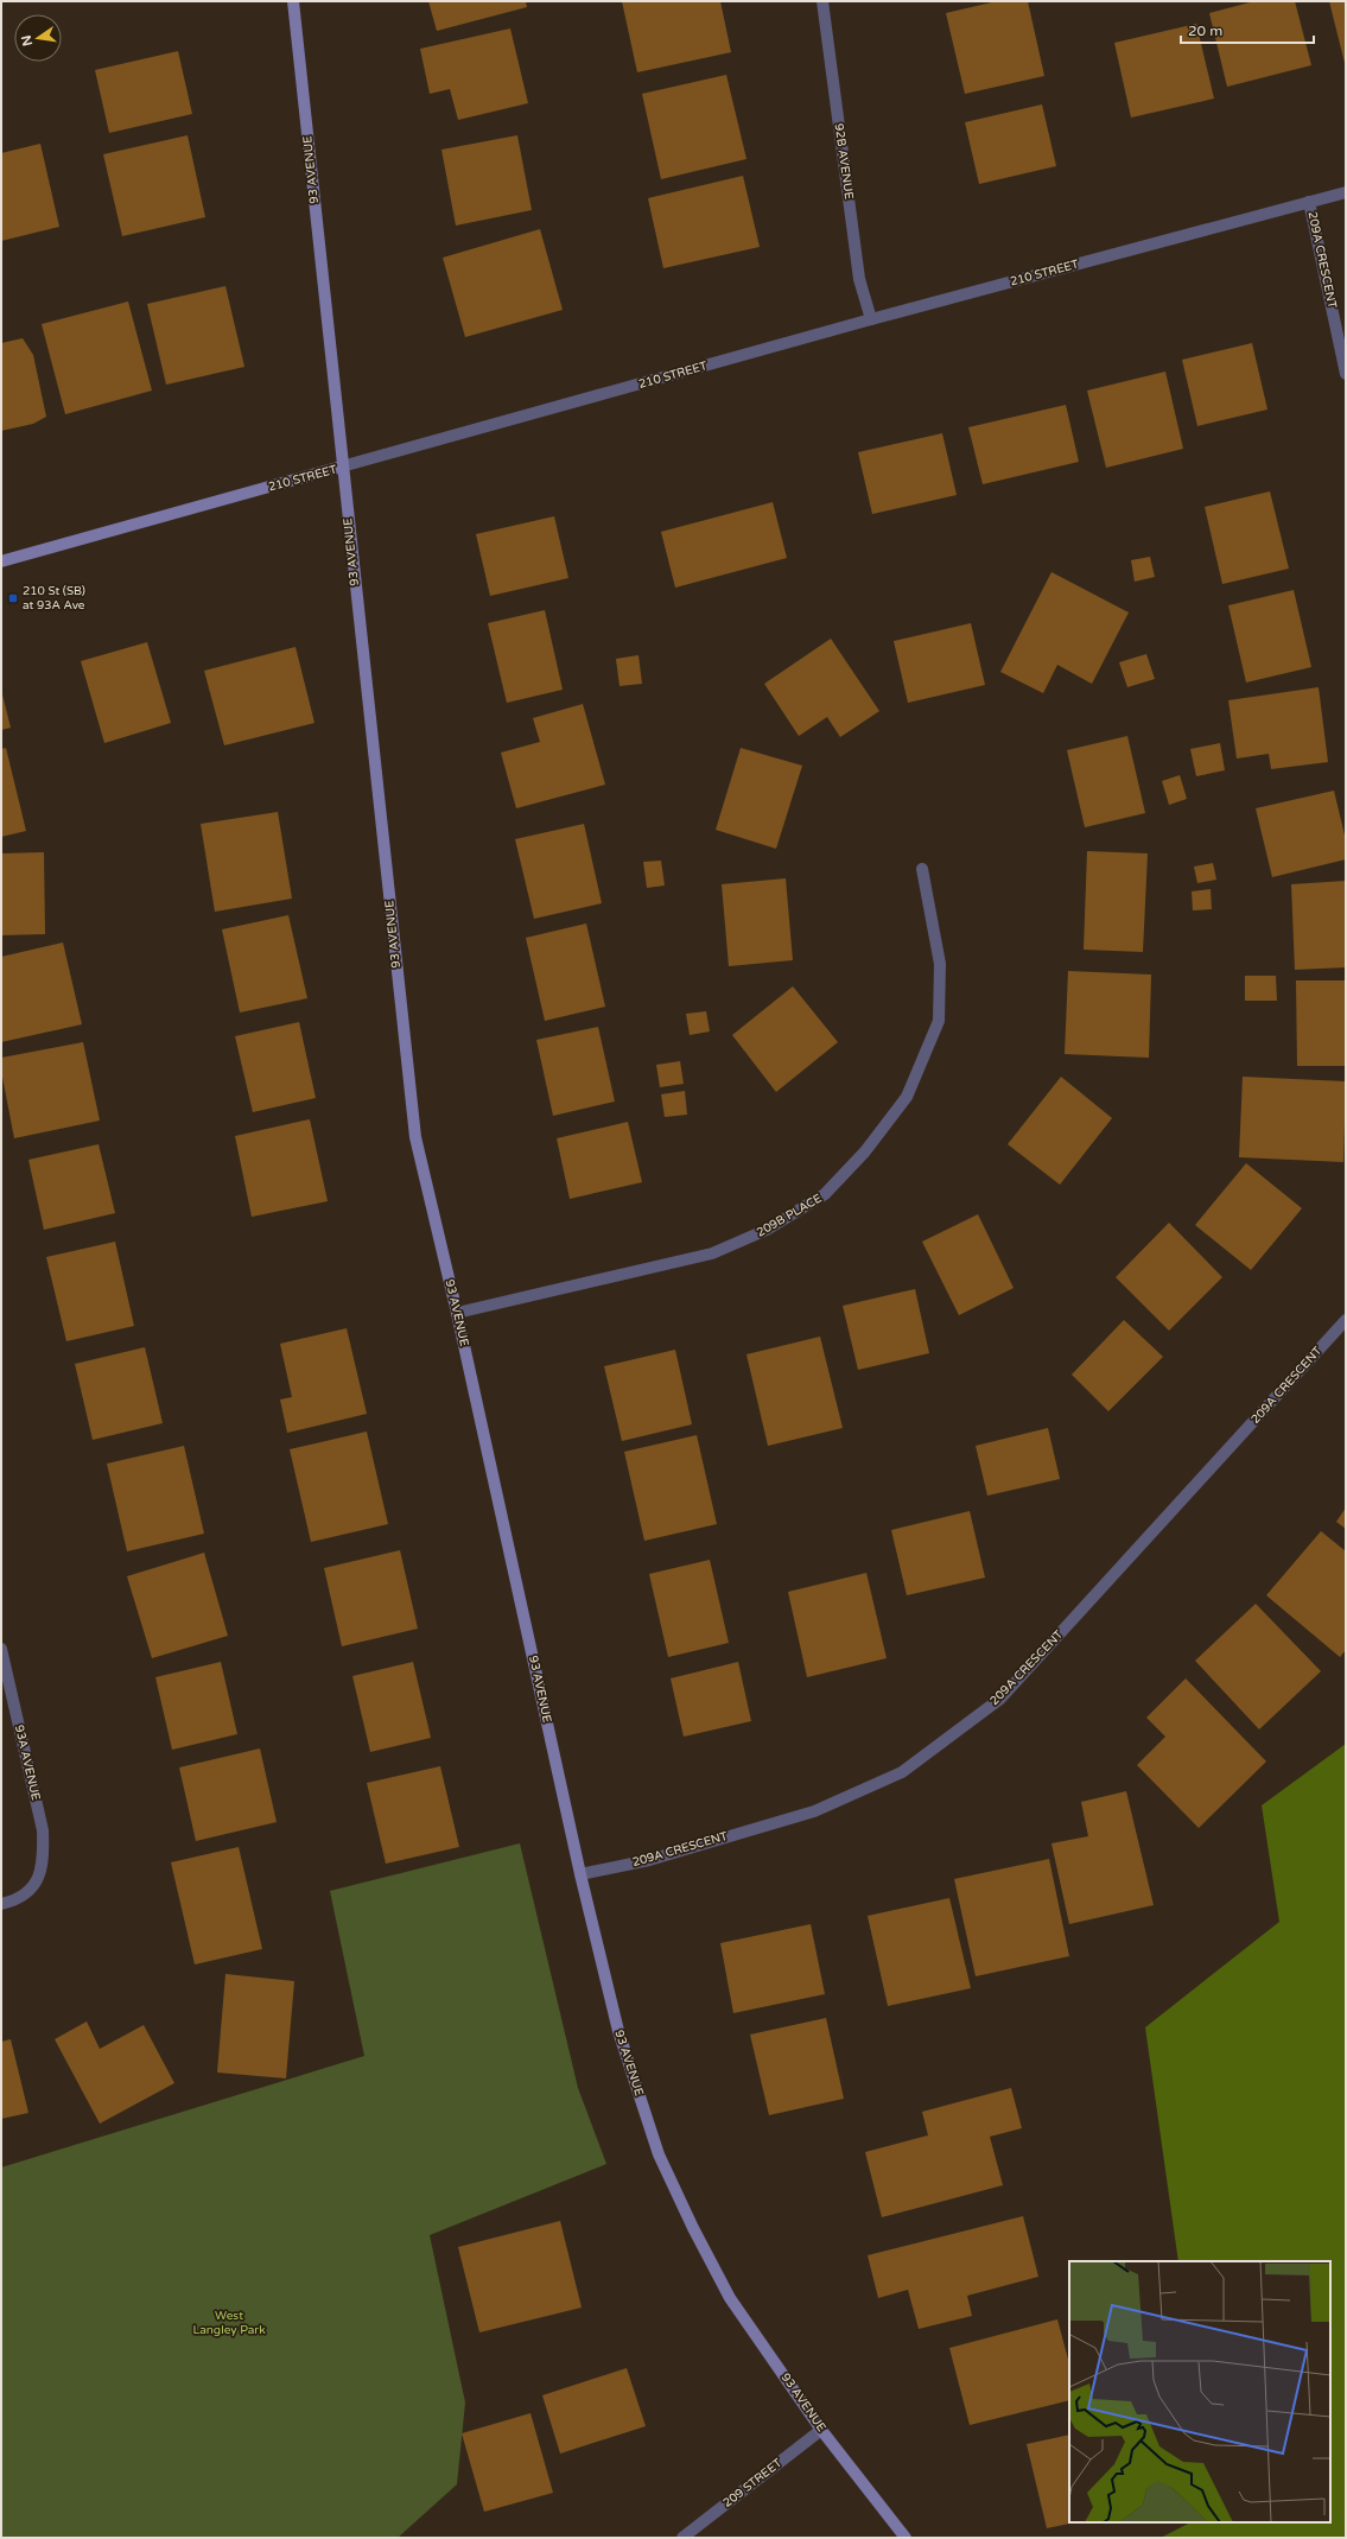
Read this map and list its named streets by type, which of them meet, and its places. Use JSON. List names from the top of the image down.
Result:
{
  "streets": {
    "street": [
      "92B AVENUE",
      "93 AVENUE",
      "209A CRESCENT",
      "210 STREET",
      "209B PLACE",
      "93A AVENUE",
      "209 STREET"
    ]
  },
  "crossings": [
    ["92B AVENUE", "210 STREET"],
    ["93 AVENUE", "209A CRESCENT"],
    ["93 AVENUE", "210 STREET"],
    ["93 AVENUE", "209B PLACE"],
    ["93 AVENUE", "209 STREET"],
    ["209A CRESCENT", "210 STREET"]
  ],
  "parks": ["West Langley Park"],
  "places": {
    "transit": ["210 St (SB) at 93A Ave"]
  },
  "scale_bar": "20 m",
  "north": "left"
}
